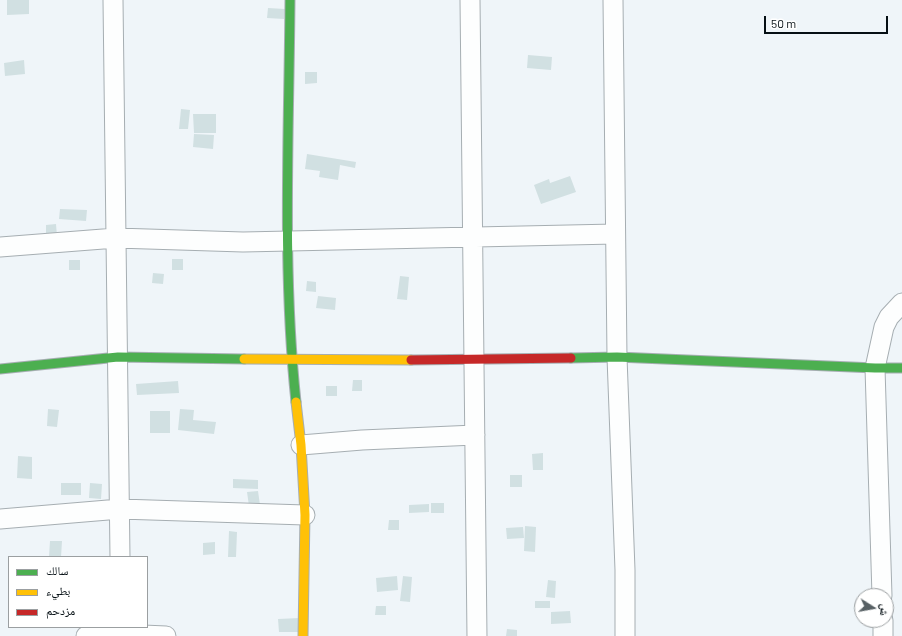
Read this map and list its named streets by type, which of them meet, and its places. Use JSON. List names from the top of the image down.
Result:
{
  "legend": ["سالك", "بطيء", "مزدحم"],
  "scale_bar": "50 m",
  "north": "right"
}
